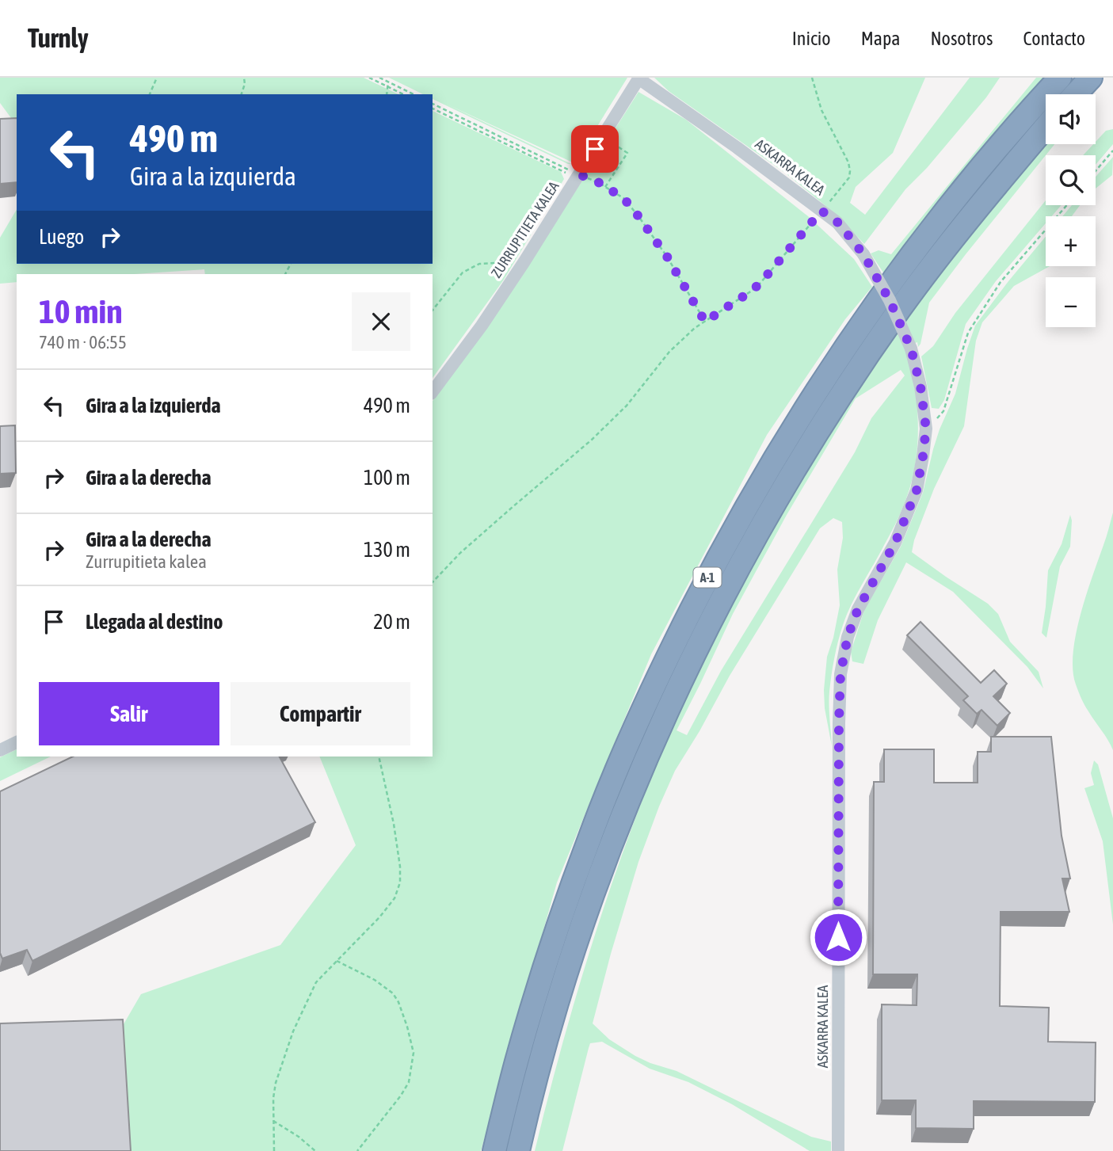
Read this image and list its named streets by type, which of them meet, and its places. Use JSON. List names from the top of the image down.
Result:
{
  "streets": {
    "highway": ["A-1"],
    "street": ["ASKARRA KALEA", "ZURRUPITIETA KALEA"]
  },
  "crossings": [
    ["ASKARRA KALEA", "ZURRUPITIETA KALEA"]
  ],
  "page": {
    "header": "Turnly",
    "nav": [
      "Inicio",
      "Mapa",
      "Nosotros",
      "Contacto"
    ],
    "map_buttons": ["+", "−"],
    "turn": ["490 m", "Gira a la izquierda"],
    "then": "Luego",
    "heading": ["10 min", "740 m · 06:55"],
    "list": [
      {
        "name": "Gira a la izquierda",
        "value": "490 m"
      },
      {
        "name": "Gira a la derecha",
        "value": "100 m"
      },
      {
        "name": "Gira a la derecha",
        "note": "Zurrupitieta kalea",
        "value": "130 m"
      },
      {
        "name": "Llegada al destino",
        "value": "20 m"
      }
    ],
    "buttons": ["Salir", "Compartir"]
  }
}
